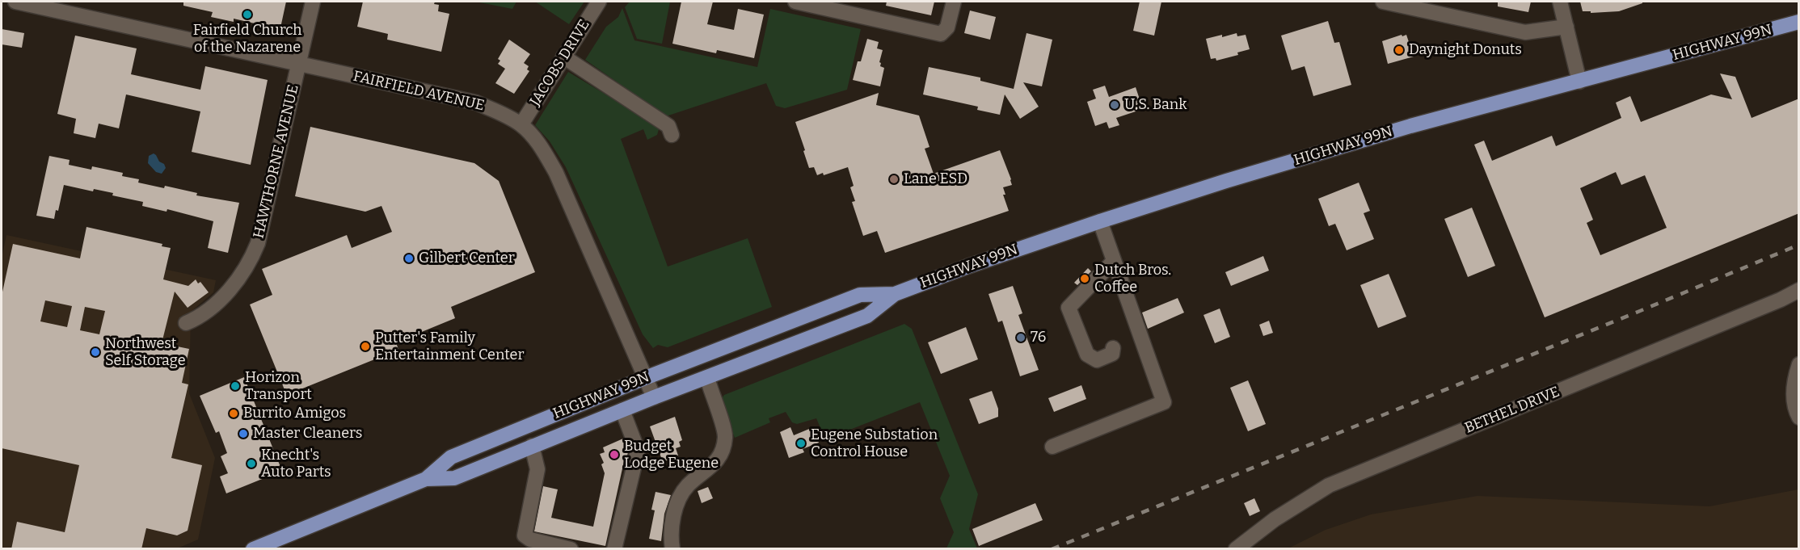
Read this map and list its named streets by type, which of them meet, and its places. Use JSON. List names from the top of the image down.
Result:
{
  "streets": {
    "main road": ["HIGHWAY 99N"],
    "street": [
      "JACOBS DRIVE",
      "FAIRFIELD AVENUE",
      "HAWTHORNE AVENUE",
      "BETHEL DRIVE"
    ]
  },
  "crossings": [
    ["HIGHWAY 99N", "FAIRFIELD AVENUE"],
    ["JACOBS DRIVE", "FAIRFIELD AVENUE"],
    ["FAIRFIELD AVENUE", "HAWTHORNE AVENUE"]
  ],
  "places": [
    "Fairfield Church of the Nazarene",
    "Daynight Donuts",
    "U.S. Bank",
    "Lane ESD",
    "Gilbert Center",
    "Dutch Bros. Coffee",
    "76",
    "Putter's Family Entertainment Center",
    "Northwest Self Storage",
    "Horizon Transport",
    "Burrito Amigos",
    "Master Cleaners",
    "Eugene Substation Control House",
    "Budget Lodge Eugene",
    "Knecht's Auto Parts"
  ]
}
